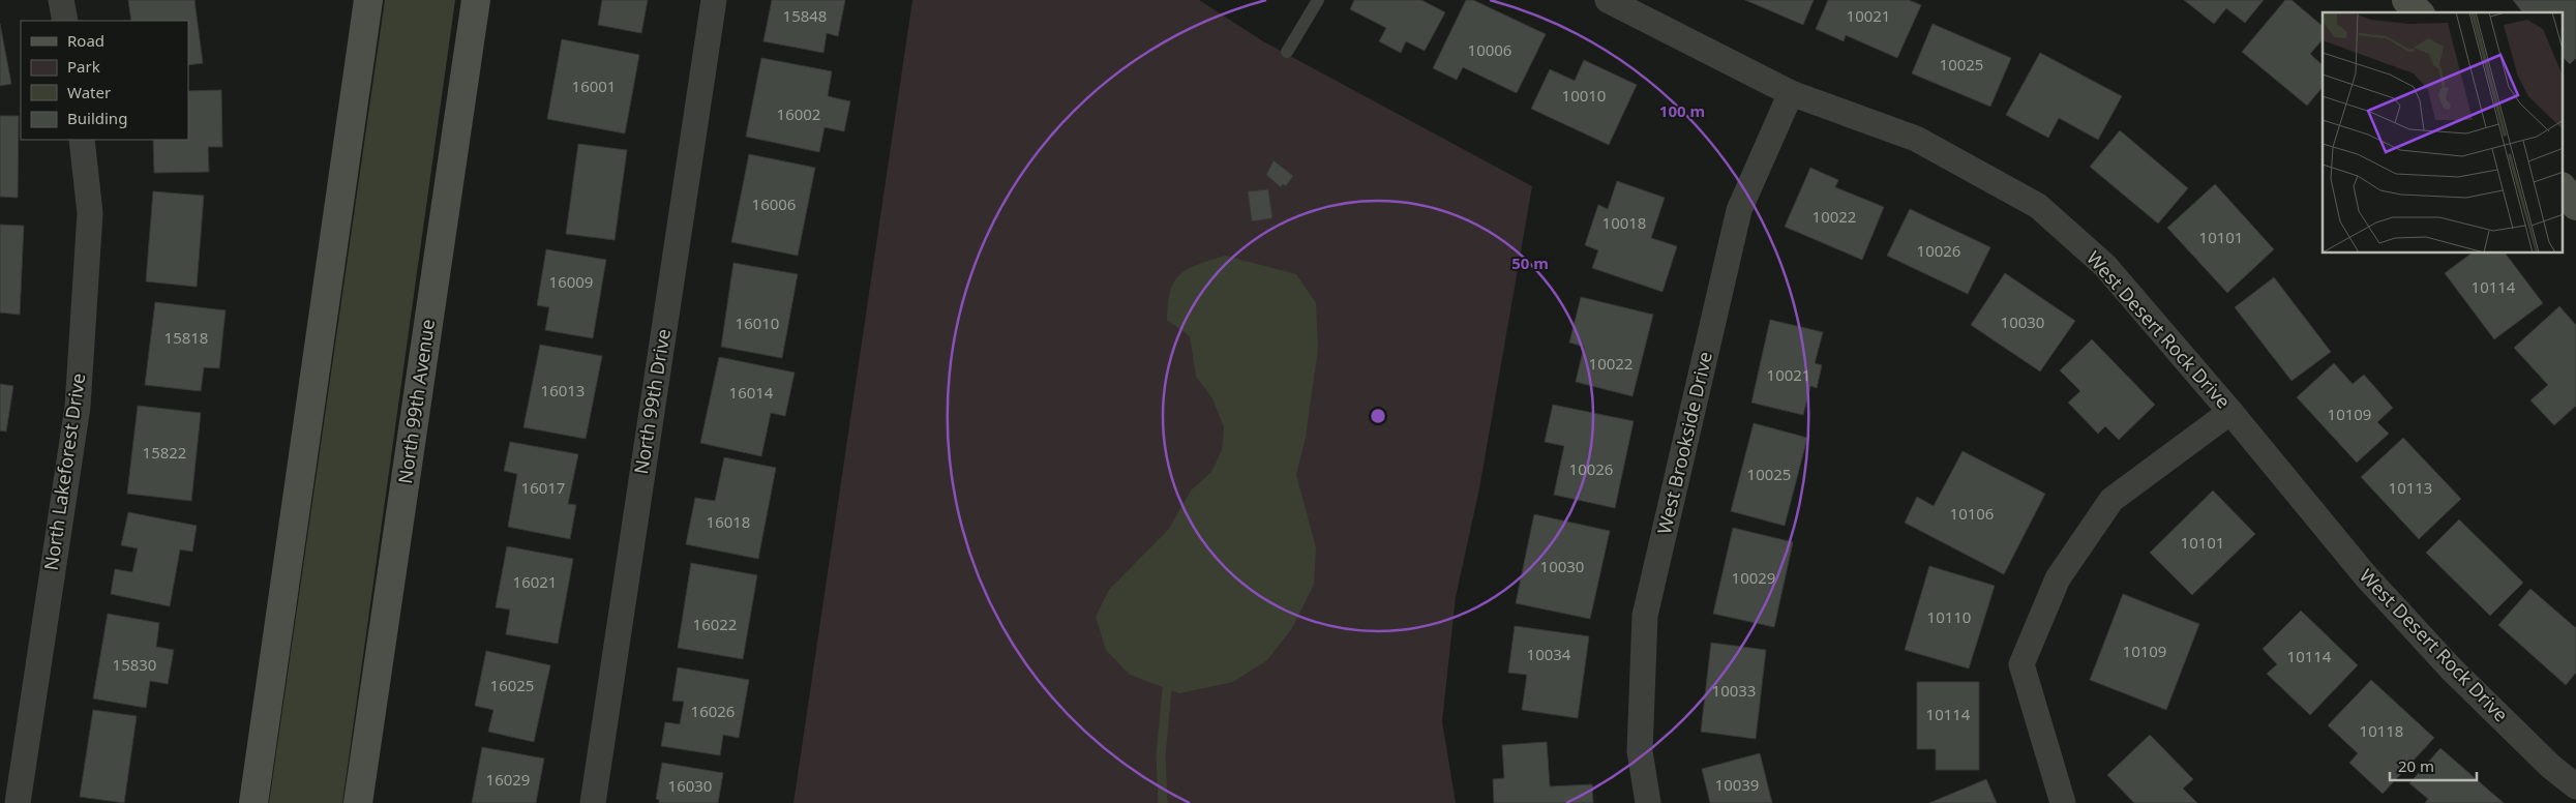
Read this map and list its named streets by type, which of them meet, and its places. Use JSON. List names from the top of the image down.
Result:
{
  "streets": {
    "main road": ["North 99th Avenue"],
    "street": [
      "West Desert Rock Drive",
      "North 99th Drive",
      "West Brookside Drive",
      "North Lakeforest Drive"
    ]
  },
  "crossings": [
    ["West Desert Rock Drive", "West Brookside Drive"]
  ],
  "house_numbers": [
    "15848",
    "10021",
    "10006",
    "10025",
    "16001",
    "10010",
    "16002",
    "16006",
    "10022",
    "10018",
    "10101",
    "10026",
    "16009",
    "10114",
    "10030",
    "16010",
    "15818",
    "10022",
    "10021",
    "16013",
    "16014",
    "10109",
    "15822",
    "10026",
    "10025",
    "16017",
    "10113",
    "10106",
    "16018",
    "10101",
    "10030",
    "10029",
    "16021",
    "10110",
    "16022",
    "10109",
    "10034",
    "10114",
    "15830",
    "16025",
    "10033",
    "16026",
    "10114",
    "10118",
    "16029",
    "10039",
    "16030"
  ],
  "legend": [
    "Road",
    "Park",
    "Water",
    "Building"
  ],
  "scale_bar": "20 m",
  "rings": ["100 m", "50 m"]
}
